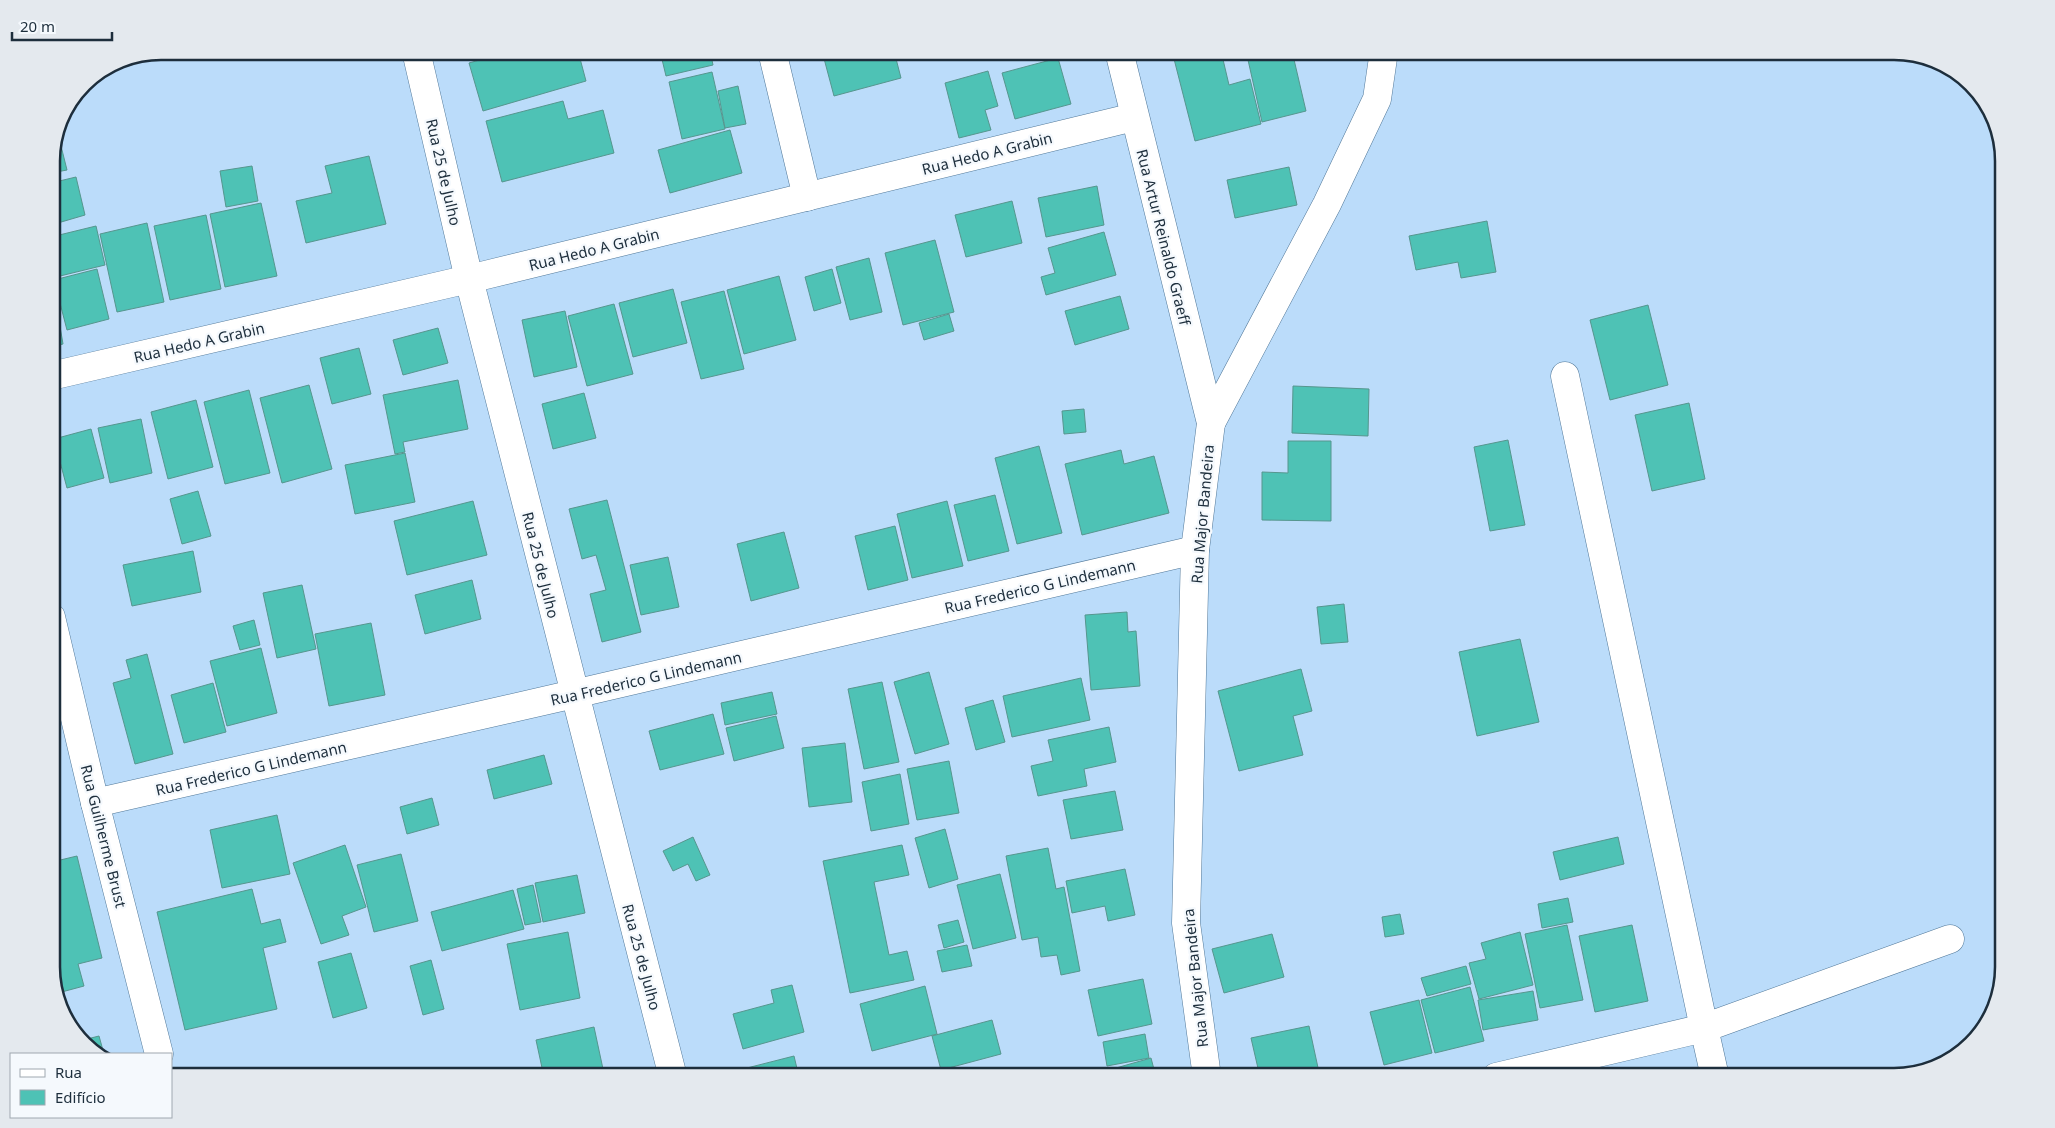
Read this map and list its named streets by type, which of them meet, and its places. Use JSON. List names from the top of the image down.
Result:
{
  "streets": {
    "street": [
      "Rua Hedo A Grabin",
      "Rua 25 de Julho",
      "Rua Artur Reinaldo Graeff",
      "Rua Major Bandeira",
      "Rua Frederico G Lindemann",
      "Rua Guilherme Brust"
    ]
  },
  "crossings": [
    ["Rua Hedo A Grabin", "Rua 25 de Julho"],
    ["Rua Hedo A Grabin", "Rua Artur Reinaldo Graeff"],
    ["Rua 25 de Julho", "Rua Frederico G Lindemann"],
    ["Rua Artur Reinaldo Graeff", "Rua Major Bandeira"],
    ["Rua Major Bandeira", "Rua Frederico G Lindemann"],
    ["Rua Frederico G Lindemann", "Rua Guilherme Brust"]
  ],
  "legend": ["Rua", "Edifício"],
  "scale_bar": "20 m"
}
